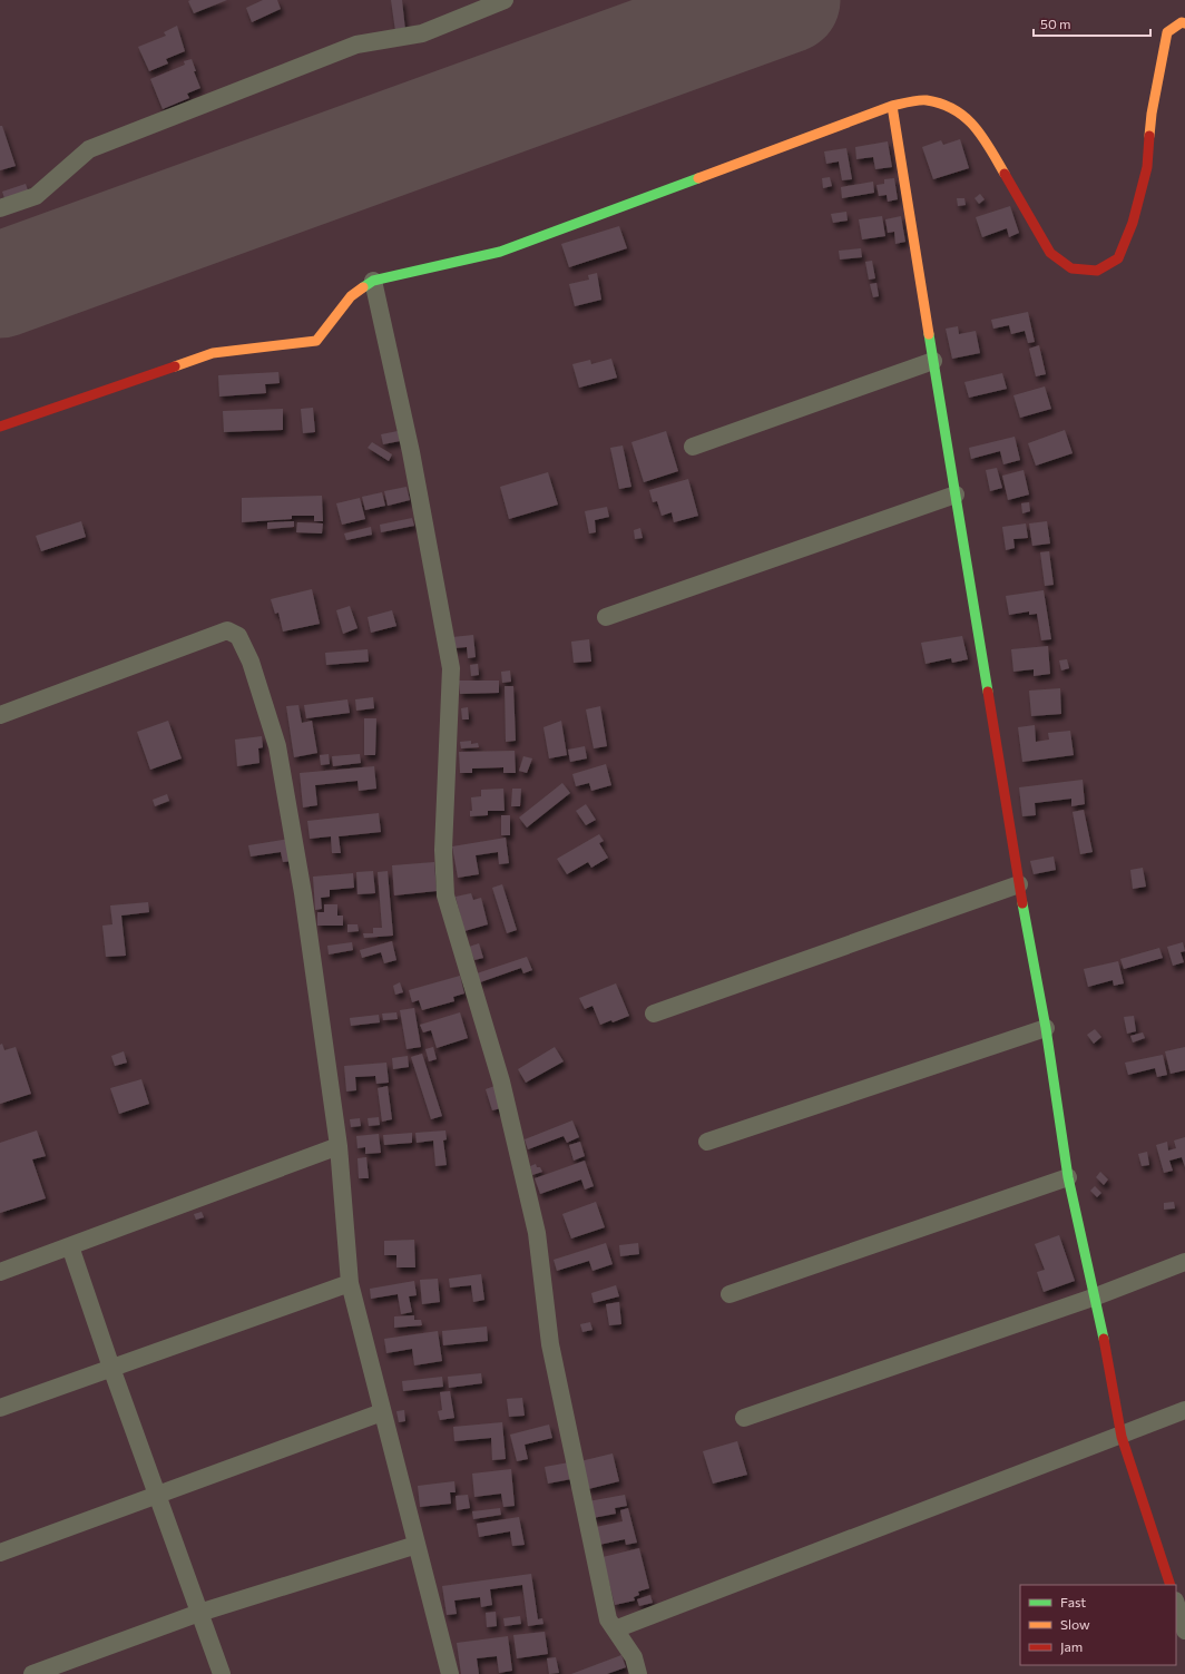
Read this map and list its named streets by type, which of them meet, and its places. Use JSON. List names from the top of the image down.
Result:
{
  "legend": ["Fast", "Slow", "Jam"],
  "scale_bar": "50 m"
}
